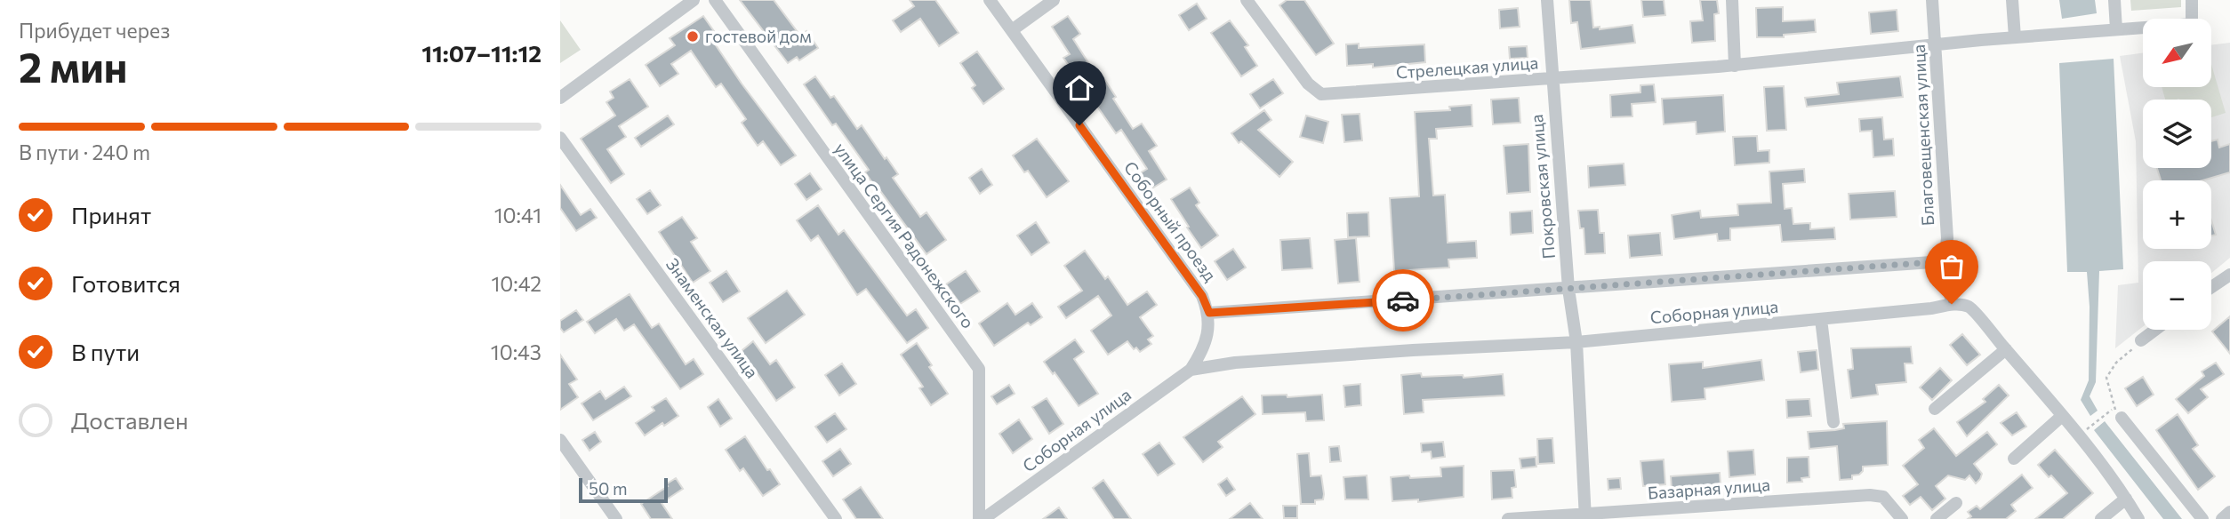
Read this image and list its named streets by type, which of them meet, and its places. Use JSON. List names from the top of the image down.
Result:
{
  "streets": {
    "street": [
      "Стрелецкая улица",
      "Благовещенская улица",
      "Покровская улица",
      "Соборный проезд",
      "улица Сергия Радонежского",
      "Соборная улица",
      "Знаменская улица",
      "Базарная улица"
    ]
  },
  "crossings": [
    ["Стрелецкая улица", "Благовещенская улица"],
    ["Стрелецкая улица", "Покровская улица"],
    ["Благовещенская улица", "Соборная улица"],
    ["Покровская улица", "Соборная улица"],
    ["Покровская улица", "Базарная улица"],
    ["Соборный проезд", "Соборная улица"],
    ["улица Сергия Радонежского", "Соборная улица"]
  ],
  "places": ["гостевой дом"],
  "scale_bar": "50 m",
  "north": "bottom left",
  "page": {
    "heading": ["2 мин", "Прибудет через", "11:07–11:12"],
    "map_buttons": ["+", "−"],
    "bar": "В пути · 240 m",
    "list": [
      ["Принят", "10:41"],
      ["Готовится", "10:42"],
      ["В пути", "10:43"],
      "Доставлен"
    ],
    "scale": "50 m"
  }
}
